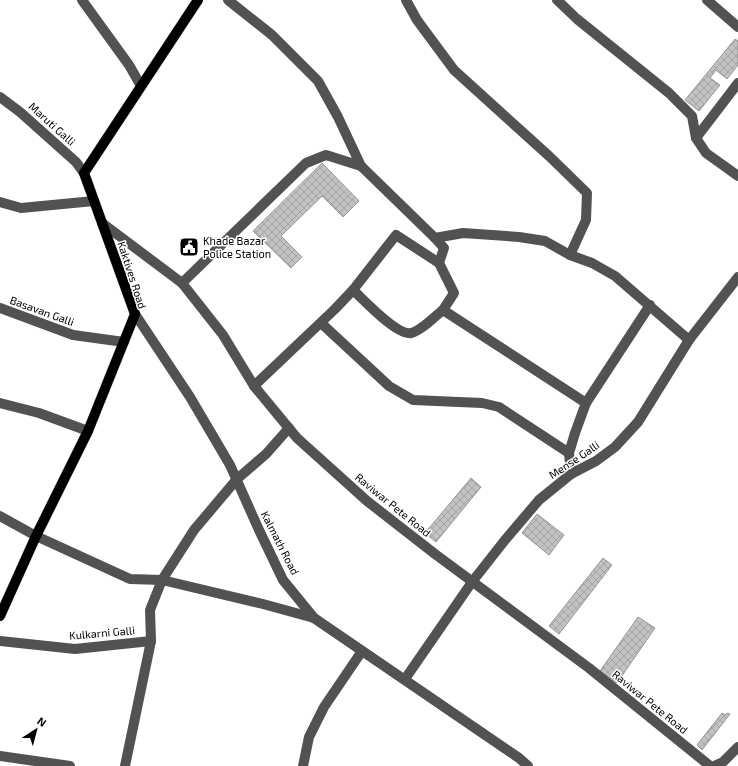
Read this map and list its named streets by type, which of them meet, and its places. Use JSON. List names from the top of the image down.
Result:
{
  "streets": {
    "main road": ["Kaktives Road"],
    "street": [
      "Maruti Galli",
      "Basavan Galli",
      "Mense Galli",
      "Raviwar Pete Road",
      "Kalmath Road",
      "Kulkarni Galli"
    ]
  },
  "crossings": [
    ["Maruti Galli", "Kaktives Road"],
    ["Kaktives Road", "Basavan Galli"],
    ["Kaktives Road", "Raviwar Pete Road"],
    ["Kaktives Road", "Kalmath Road"],
    ["Mense Galli", "Raviwar Pete Road"],
    ["Mense Galli", "Kalmath Road"]
  ],
  "places": {
    "public building": ["Khade Bazar Police Station"]
  },
  "north": "top right"
}
